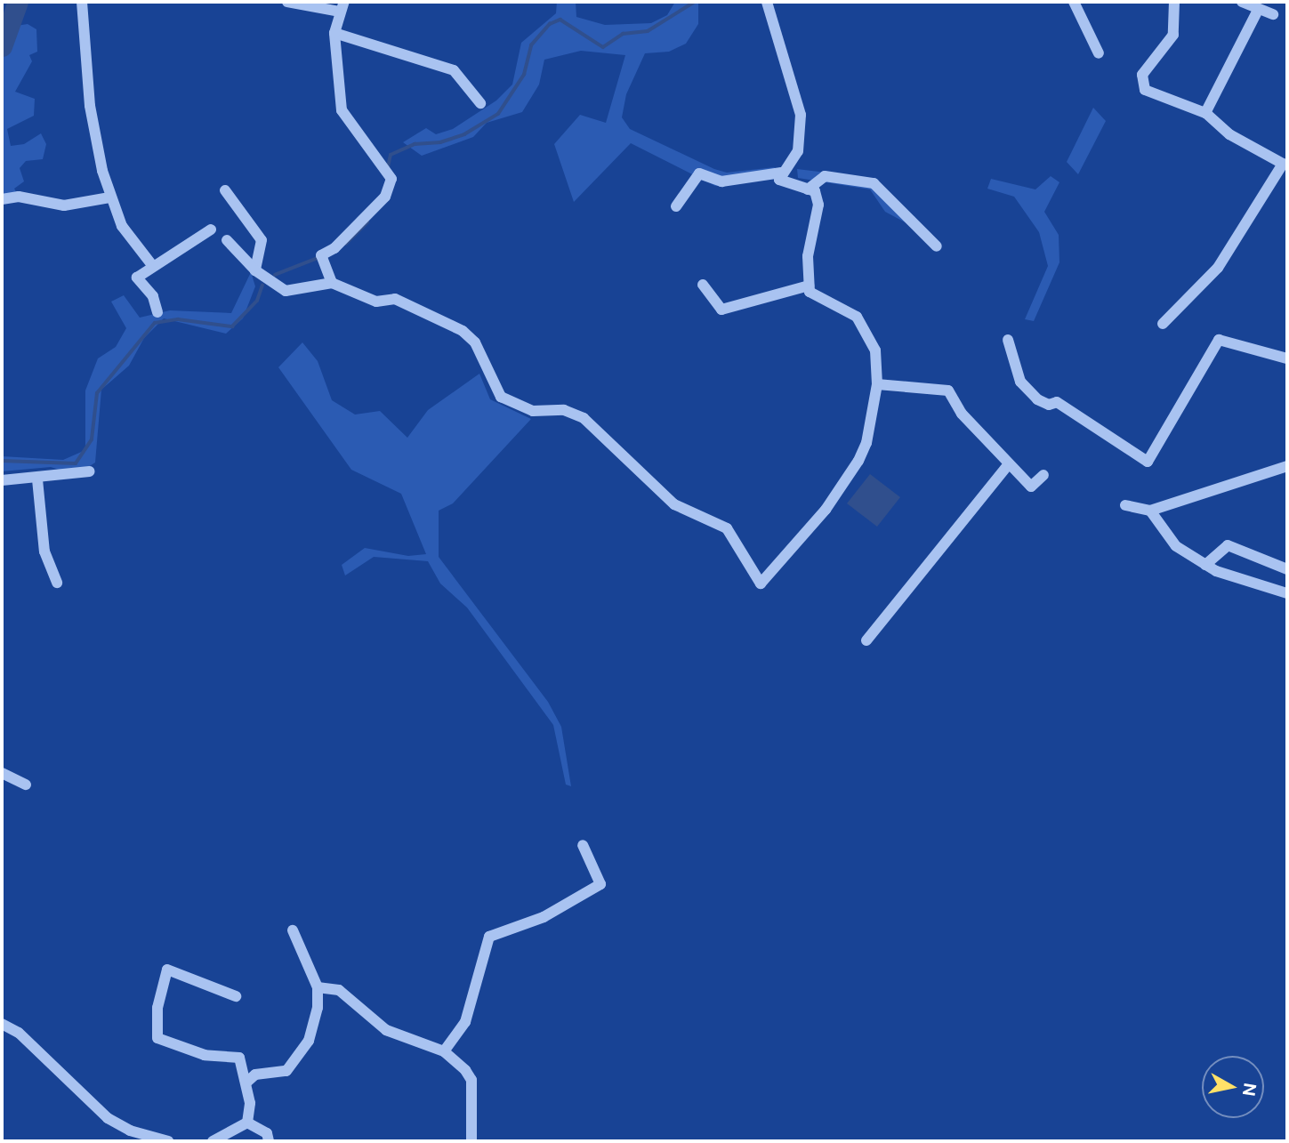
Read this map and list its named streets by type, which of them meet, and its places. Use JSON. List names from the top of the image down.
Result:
{
  "north": "right"
}
